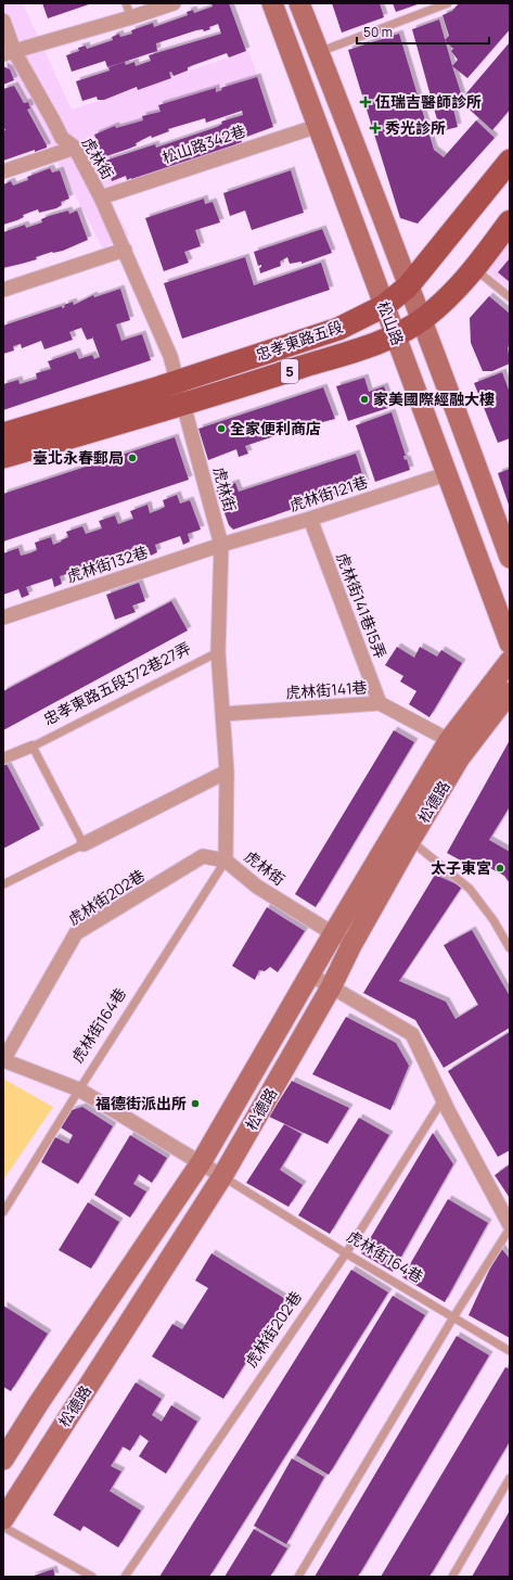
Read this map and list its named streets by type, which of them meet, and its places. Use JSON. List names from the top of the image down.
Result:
{
  "streets": {
    "main road": [
      "松山路",
      "忠孝東路五段",
      "5",
      "松德路"
    ],
    "street": [
      "松山路342巷",
      "虎林街",
      "虎林街121巷",
      "虎林街132巷",
      "虎林街141巷15弄",
      "忠孝東路五段372巷27弄",
      "虎林街141巷",
      "虎林街202巷"
    ],
    "lane": ["虎林街164巷"]
  },
  "crossings": [
    ["松山路342巷", "虎林街"],
    ["松山路342巷", "松山路"],
    ["虎林街", "忠孝東路五段"],
    ["虎林街", "虎林街121巷"],
    ["虎林街", "虎林街132巷"],
    ["虎林街", "忠孝東路五段372巷27弄"],
    ["虎林街", "虎林街141巷"],
    ["虎林街", "松德路"],
    ["虎林街", "虎林街202巷"],
    ["虎林街", "虎林街164巷"],
    ["松山路", "忠孝東路五段"],
    ["松山路", "虎林街121巷"],
    ["虎林街121巷", "虎林街132巷"],
    ["虎林街121巷", "虎林街141巷15弄"],
    ["虎林街141巷15弄", "虎林街141巷"],
    ["虎林街141巷", "松德路"],
    ["松德路", "虎林街202巷"],
    ["松德路", "虎林街164巷"],
    ["虎林街202巷", "虎林街164巷"]
  ],
  "places": {
    "health": ["伍瑞吉醫師診所", "秀光診所"],
    "other": [
      "家美國際經融大樓",
      "全家便利商店",
      "臺北永春郵局",
      "太子東宮",
      "福德街派出所"
    ]
  },
  "scale_bar": "50 m"
}
